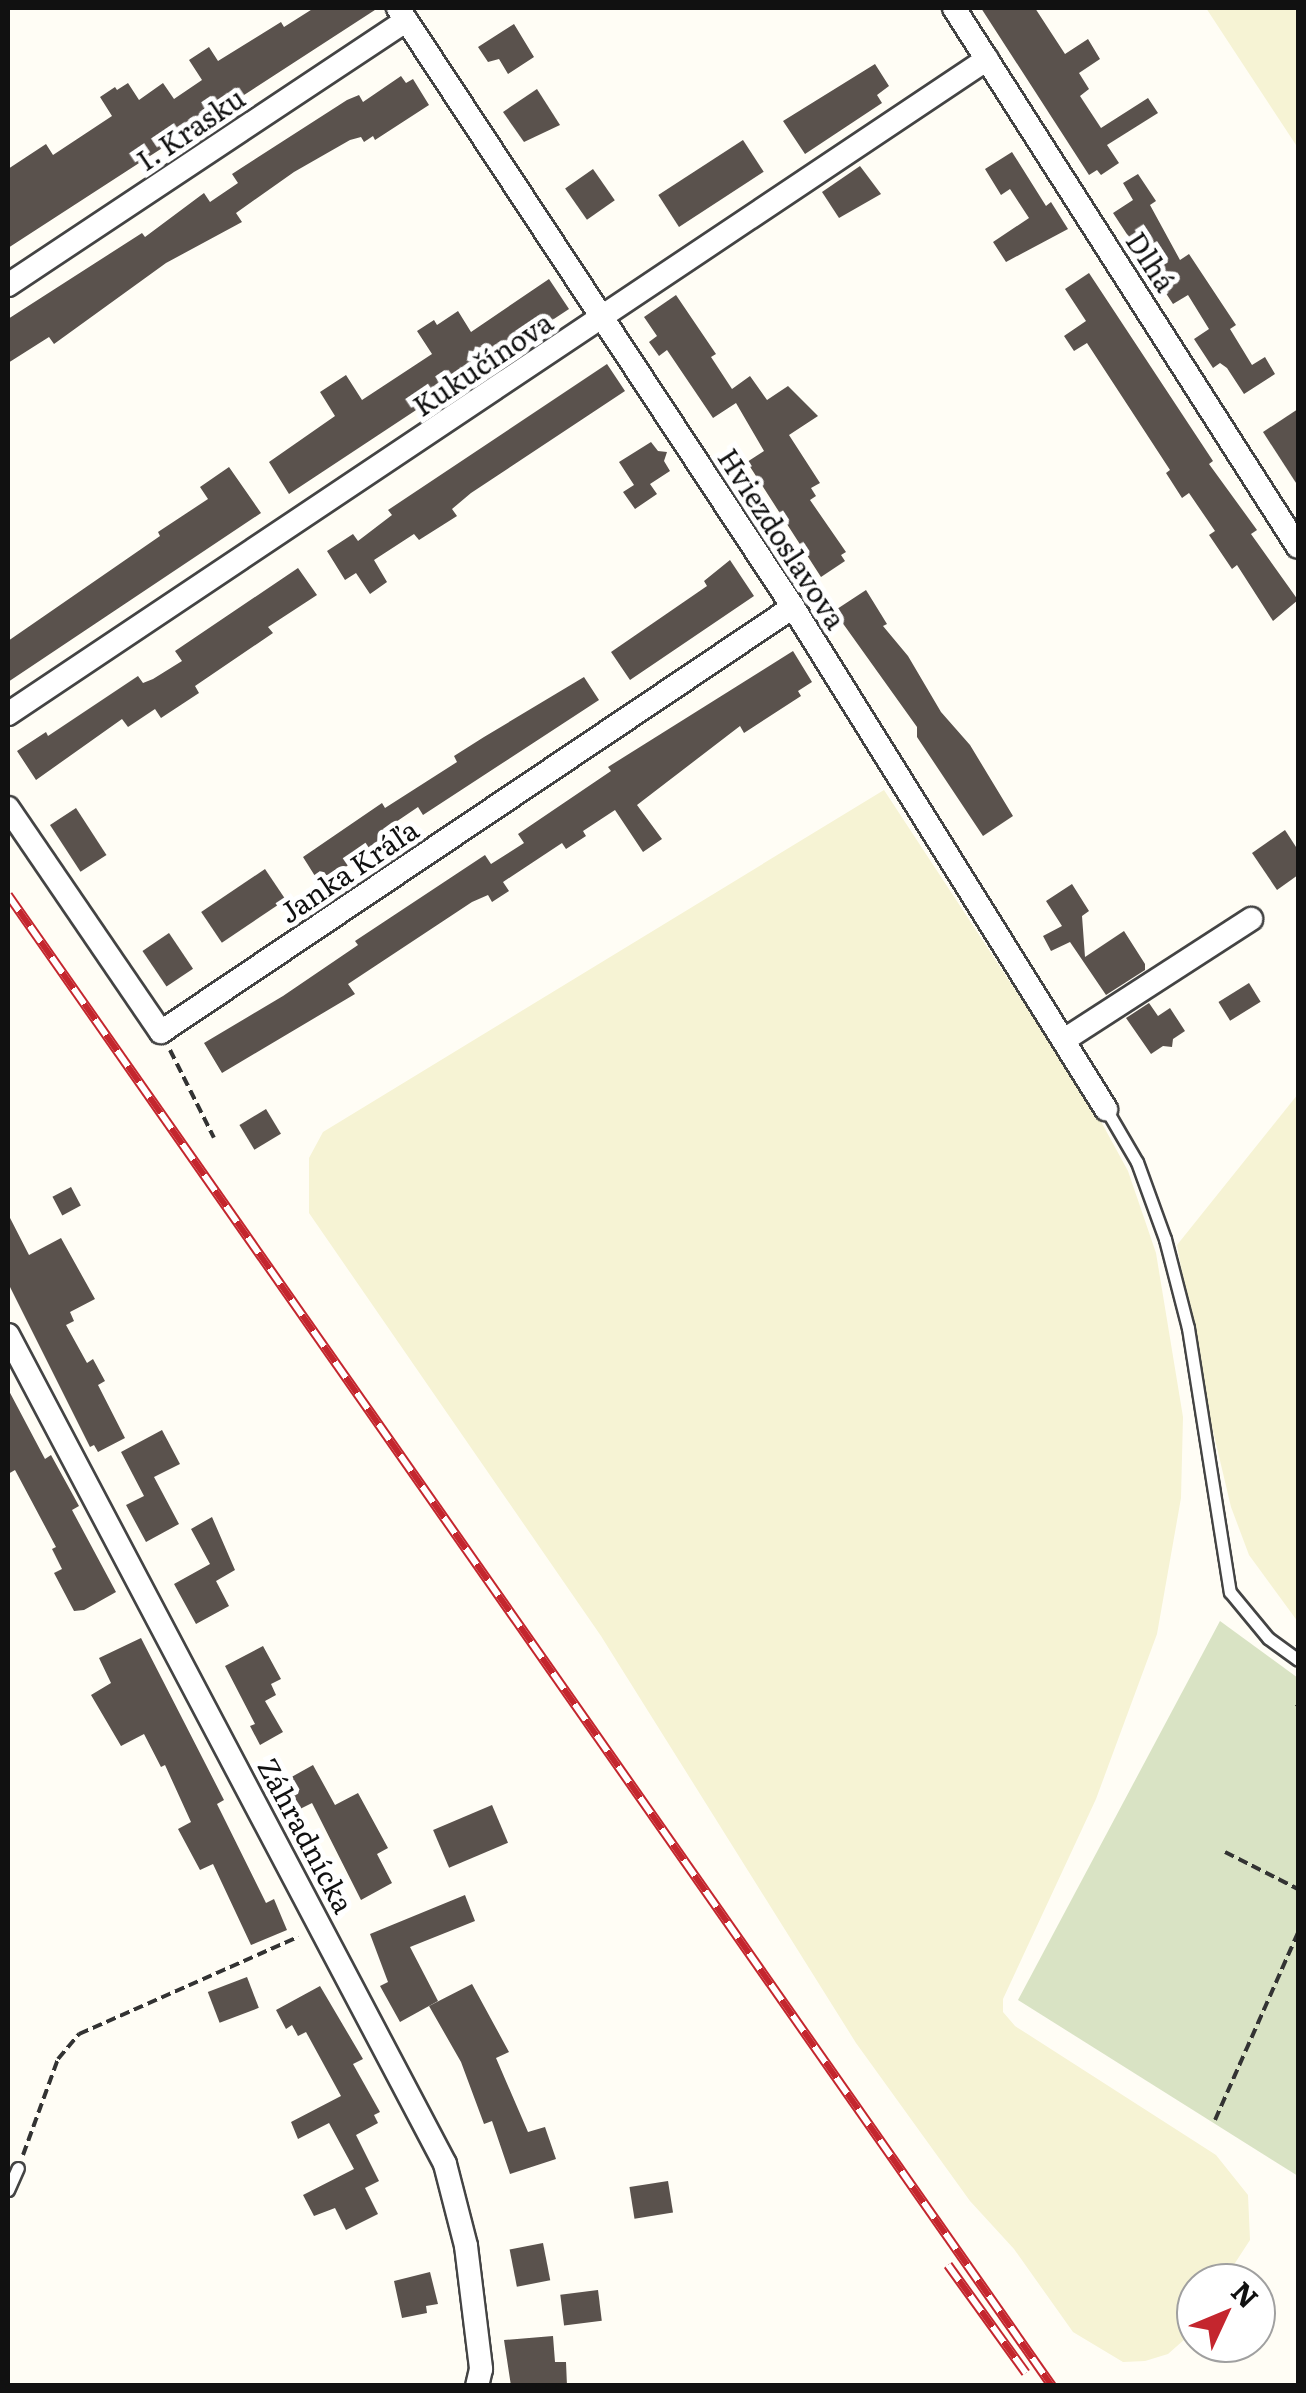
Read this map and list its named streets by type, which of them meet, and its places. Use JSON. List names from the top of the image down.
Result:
{
  "streets": {
    "street": [
      "I. Krasku",
      "Dlhá",
      "Kukučínova",
      "Hviezdoslavova",
      "Janka Kráľa",
      "Záhradnícka"
    ]
  },
  "crossings": [
    ["I. Krasku", "Hviezdoslavova"],
    ["Dlhá", "Kukučínova"],
    ["Kukučínova", "Hviezdoslavova"],
    ["Hviezdoslavova", "Janka Kráľa"]
  ],
  "north": "top right"
}
